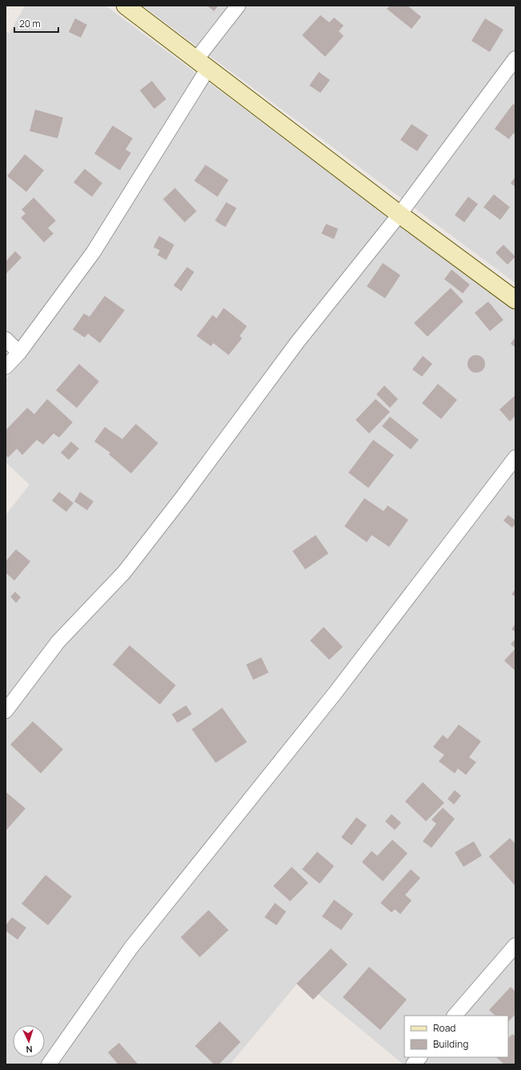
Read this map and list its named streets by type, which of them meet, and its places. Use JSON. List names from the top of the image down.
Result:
{
  "legend": ["Road", "Building"],
  "scale_bar": "20 m",
  "north": "bottom"
}
